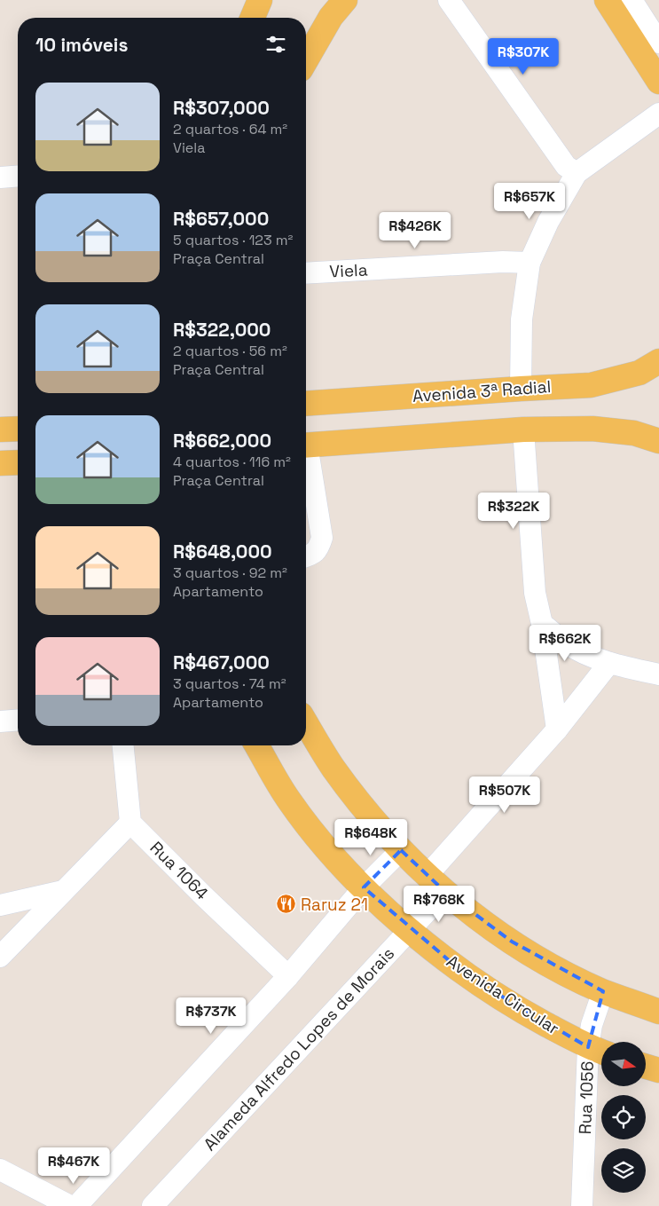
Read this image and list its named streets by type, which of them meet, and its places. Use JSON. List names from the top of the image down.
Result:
{
  "streets": {
    "main road": ["Avenida 3ª Radial", "Avenida Circular"],
    "street": [
      "Viela",
      "Rua 1064",
      "Alameda Alfredo Lopes de Morais",
      "Rua 1056"
    ]
  },
  "crossings": [
    ["Avenida Circular", "Alameda Alfredo Lopes de Morais"],
    ["Avenida Circular", "Rua 1056"]
  ],
  "places": {
    "restaurant": ["Raruz 21"]
  },
  "north": "right",
  "page": {
    "heading": "10 imóveis",
    "price": [
      "R$307K",
      "R$657K",
      "R$426K",
      "R$322K",
      "R$662K",
      "R$507K",
      "R$648K",
      "R$768K",
      "R$737K",
      "R$467K"
    ],
    "list": [
      {
        "name": "R$307,000",
        "note": "2 quartos · 64 m² · Viela"
      },
      {
        "name": "R$657,000",
        "note": "5 quartos · 123 m² · Praça Central"
      },
      {
        "name": "R$322,000",
        "note": "2 quartos · 56 m² · Praça Central"
      },
      {
        "name": "R$662,000",
        "note": "4 quartos · 116 m² · Praça Central"
      },
      {
        "name": "R$648,000",
        "note": "3 quartos · 92 m² · Apartamento"
      },
      {
        "name": "R$467,000",
        "note": "3 quartos · 74 m² · Apartamento"
      }
    ]
  }
}
